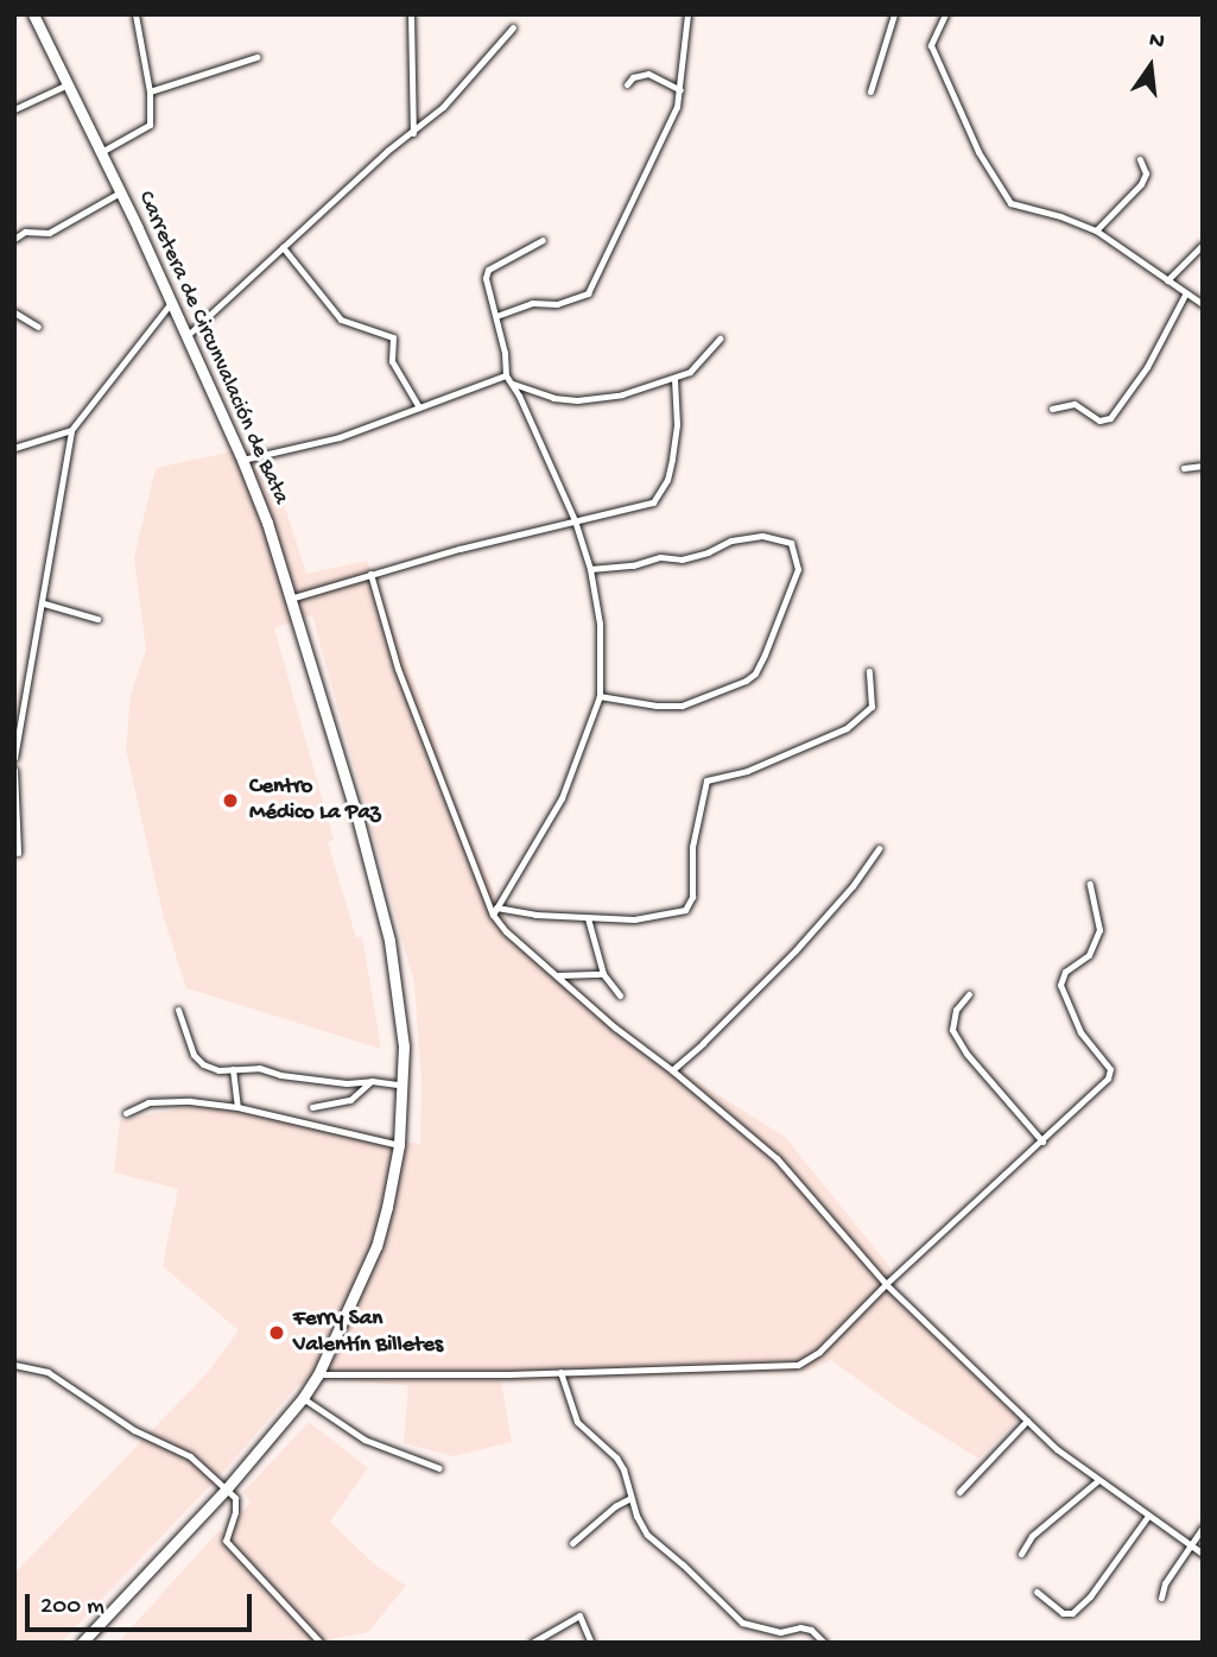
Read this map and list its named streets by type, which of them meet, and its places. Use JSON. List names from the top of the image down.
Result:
{
  "streets": {
    "main road": ["Carretera de Circunvalación de Bata"]
  },
  "places": ["Centro Médico La Paz", "Ferry San Valentín Billetes"],
  "scale_bar": "200 m",
  "north": "top"
}
